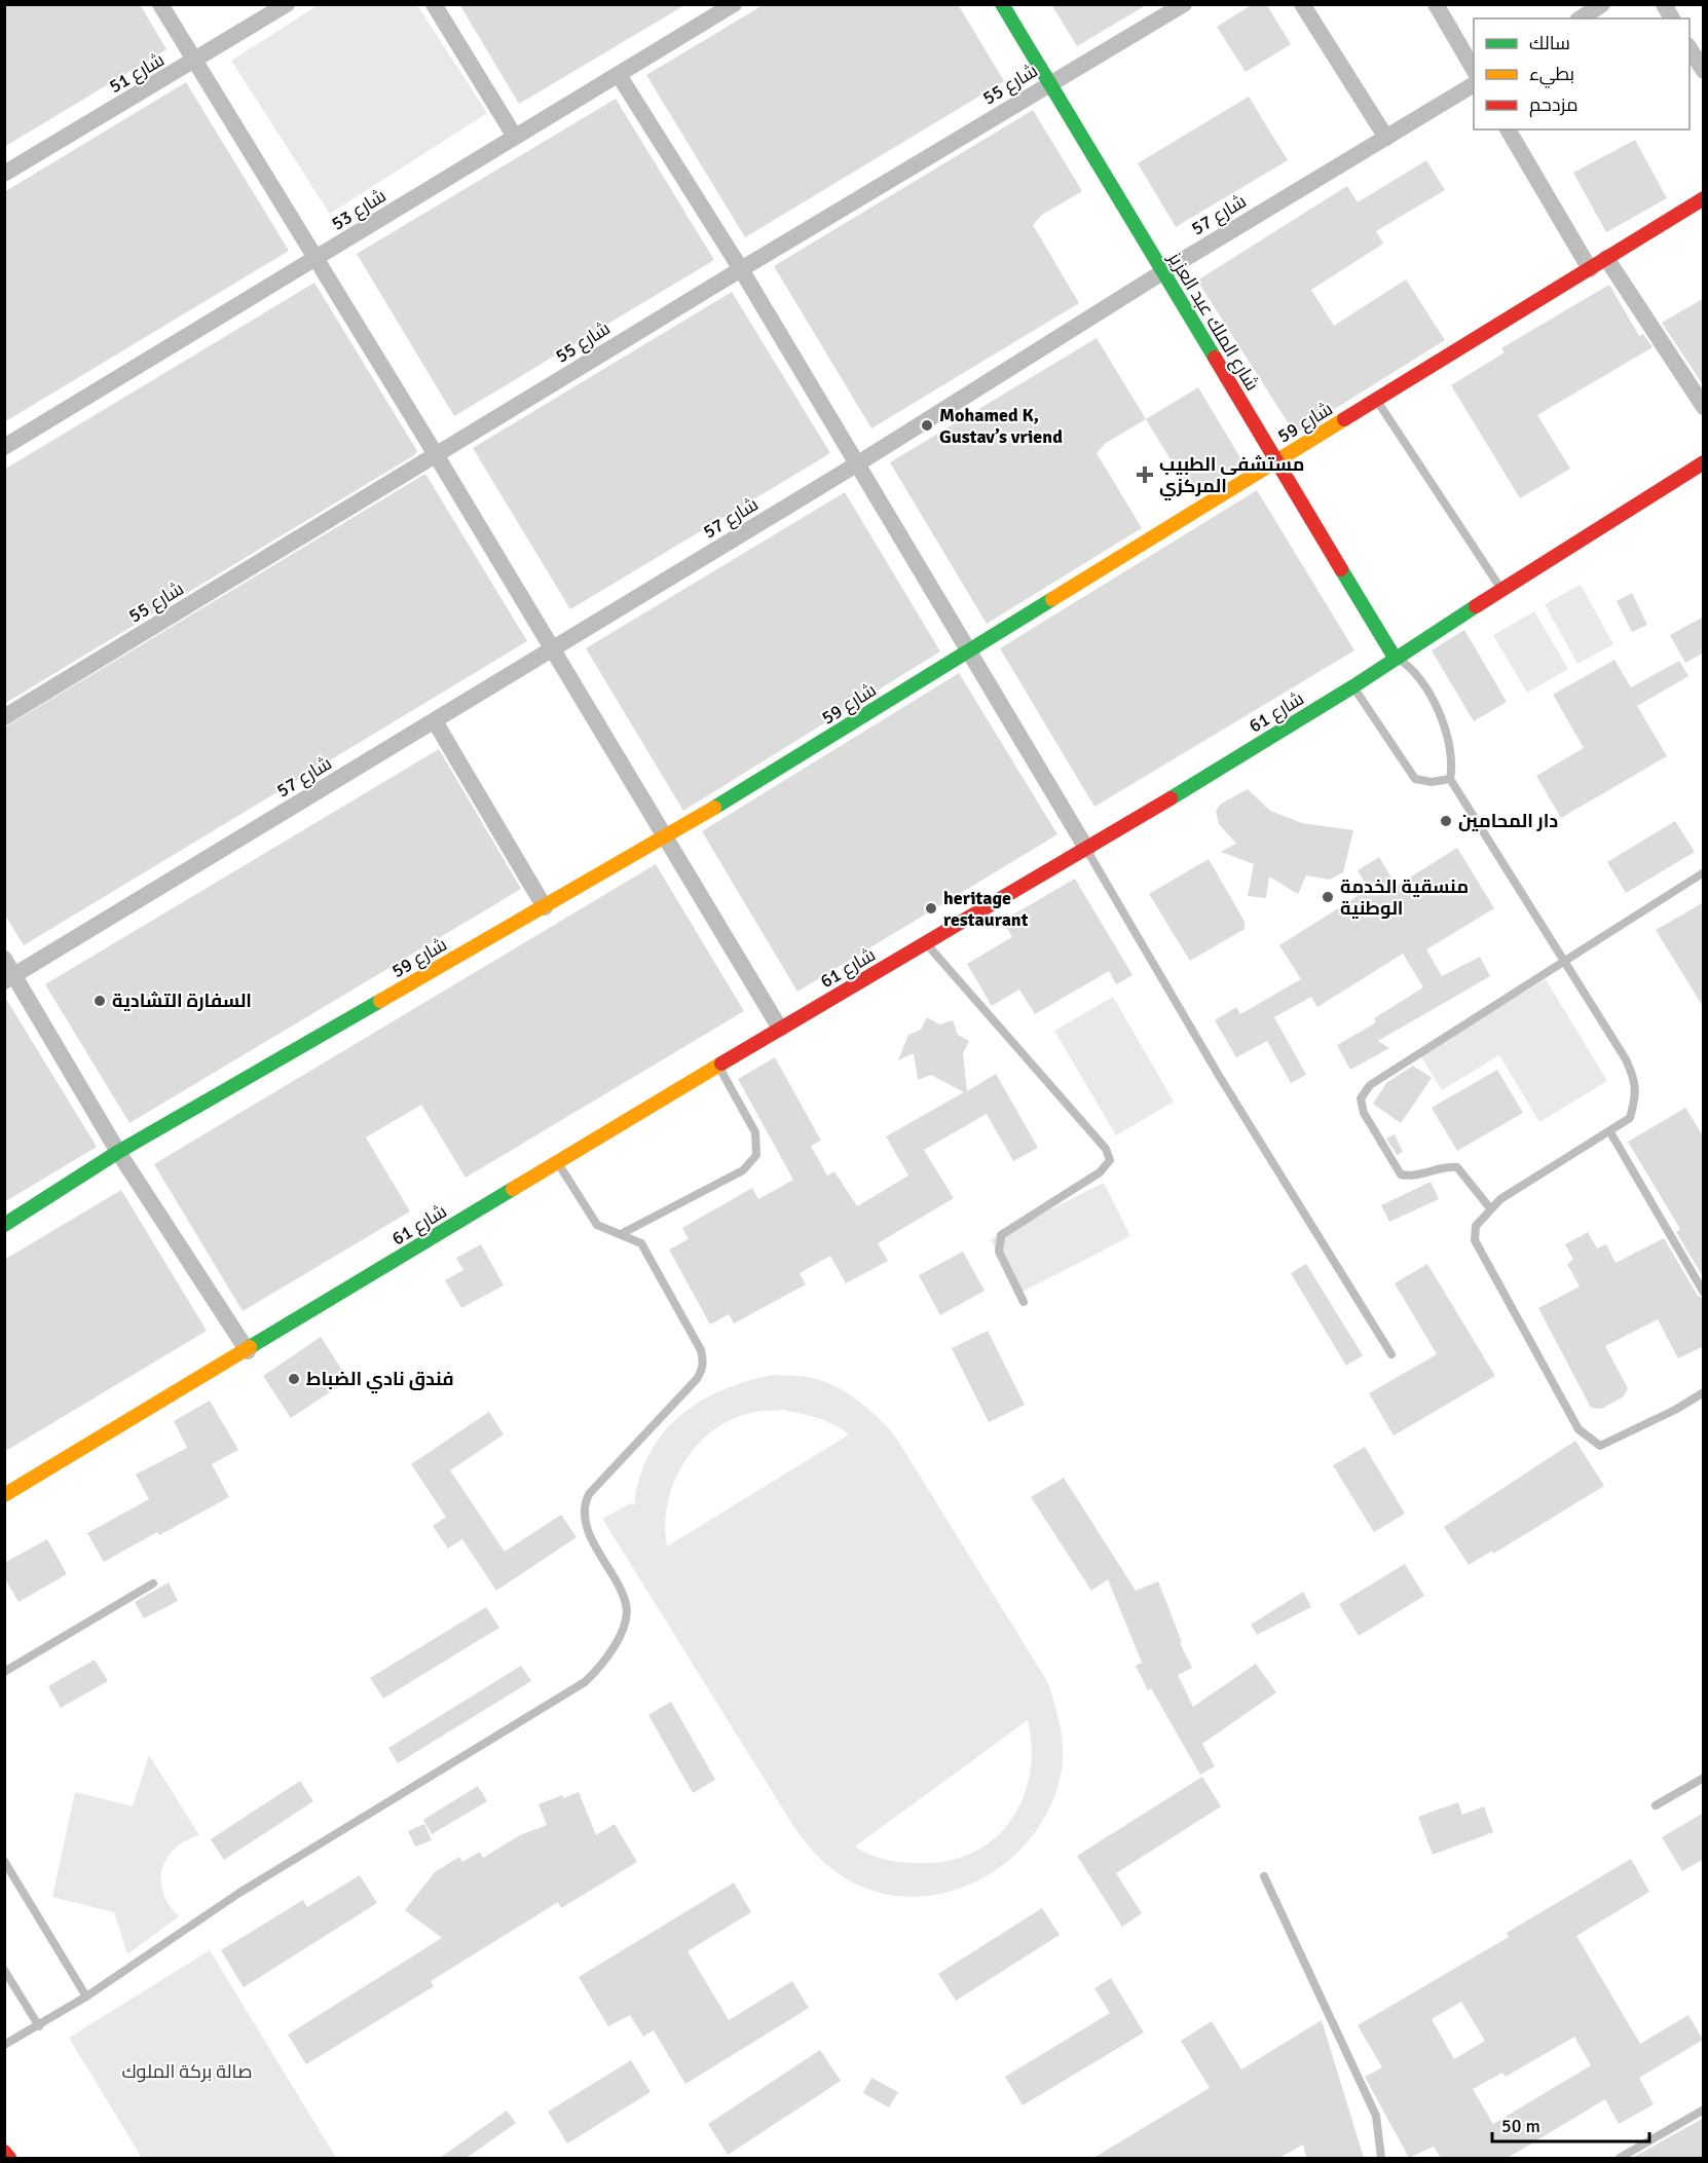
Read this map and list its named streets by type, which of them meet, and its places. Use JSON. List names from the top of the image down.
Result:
{
  "streets": {
    "street": [
      "شارع 51",
      "شارع 55",
      "شارع 53",
      "شارع 57",
      "شارع الملك عبد العزيز",
      "شارع 59",
      "شارع 61"
    ]
  },
  "crossings": [
    ["شارع 55", "شارع الملك عبد العزيز"],
    ["شارع 57", "شارع الملك عبد العزيز"],
    ["شارع الملك عبد العزيز", "شارع 59"],
    ["شارع الملك عبد العزيز", "شارع 61"]
  ],
  "parks": ["صالة بركة الملوك"],
  "places": {
    "other": [
      "Mohamed K, Gustav’s vriend",
      "دار المحامين",
      "منسقية الخدمة الوطنية",
      "heritage restaurant",
      "السفارة التشادية",
      "فندق نادي الضباط"
    ],
    "health": ["مستشفى الطبيب المركزي"]
  },
  "legend": ["سالك", "بطيء", "مزدحم"],
  "scale_bar": "50 m"
}
